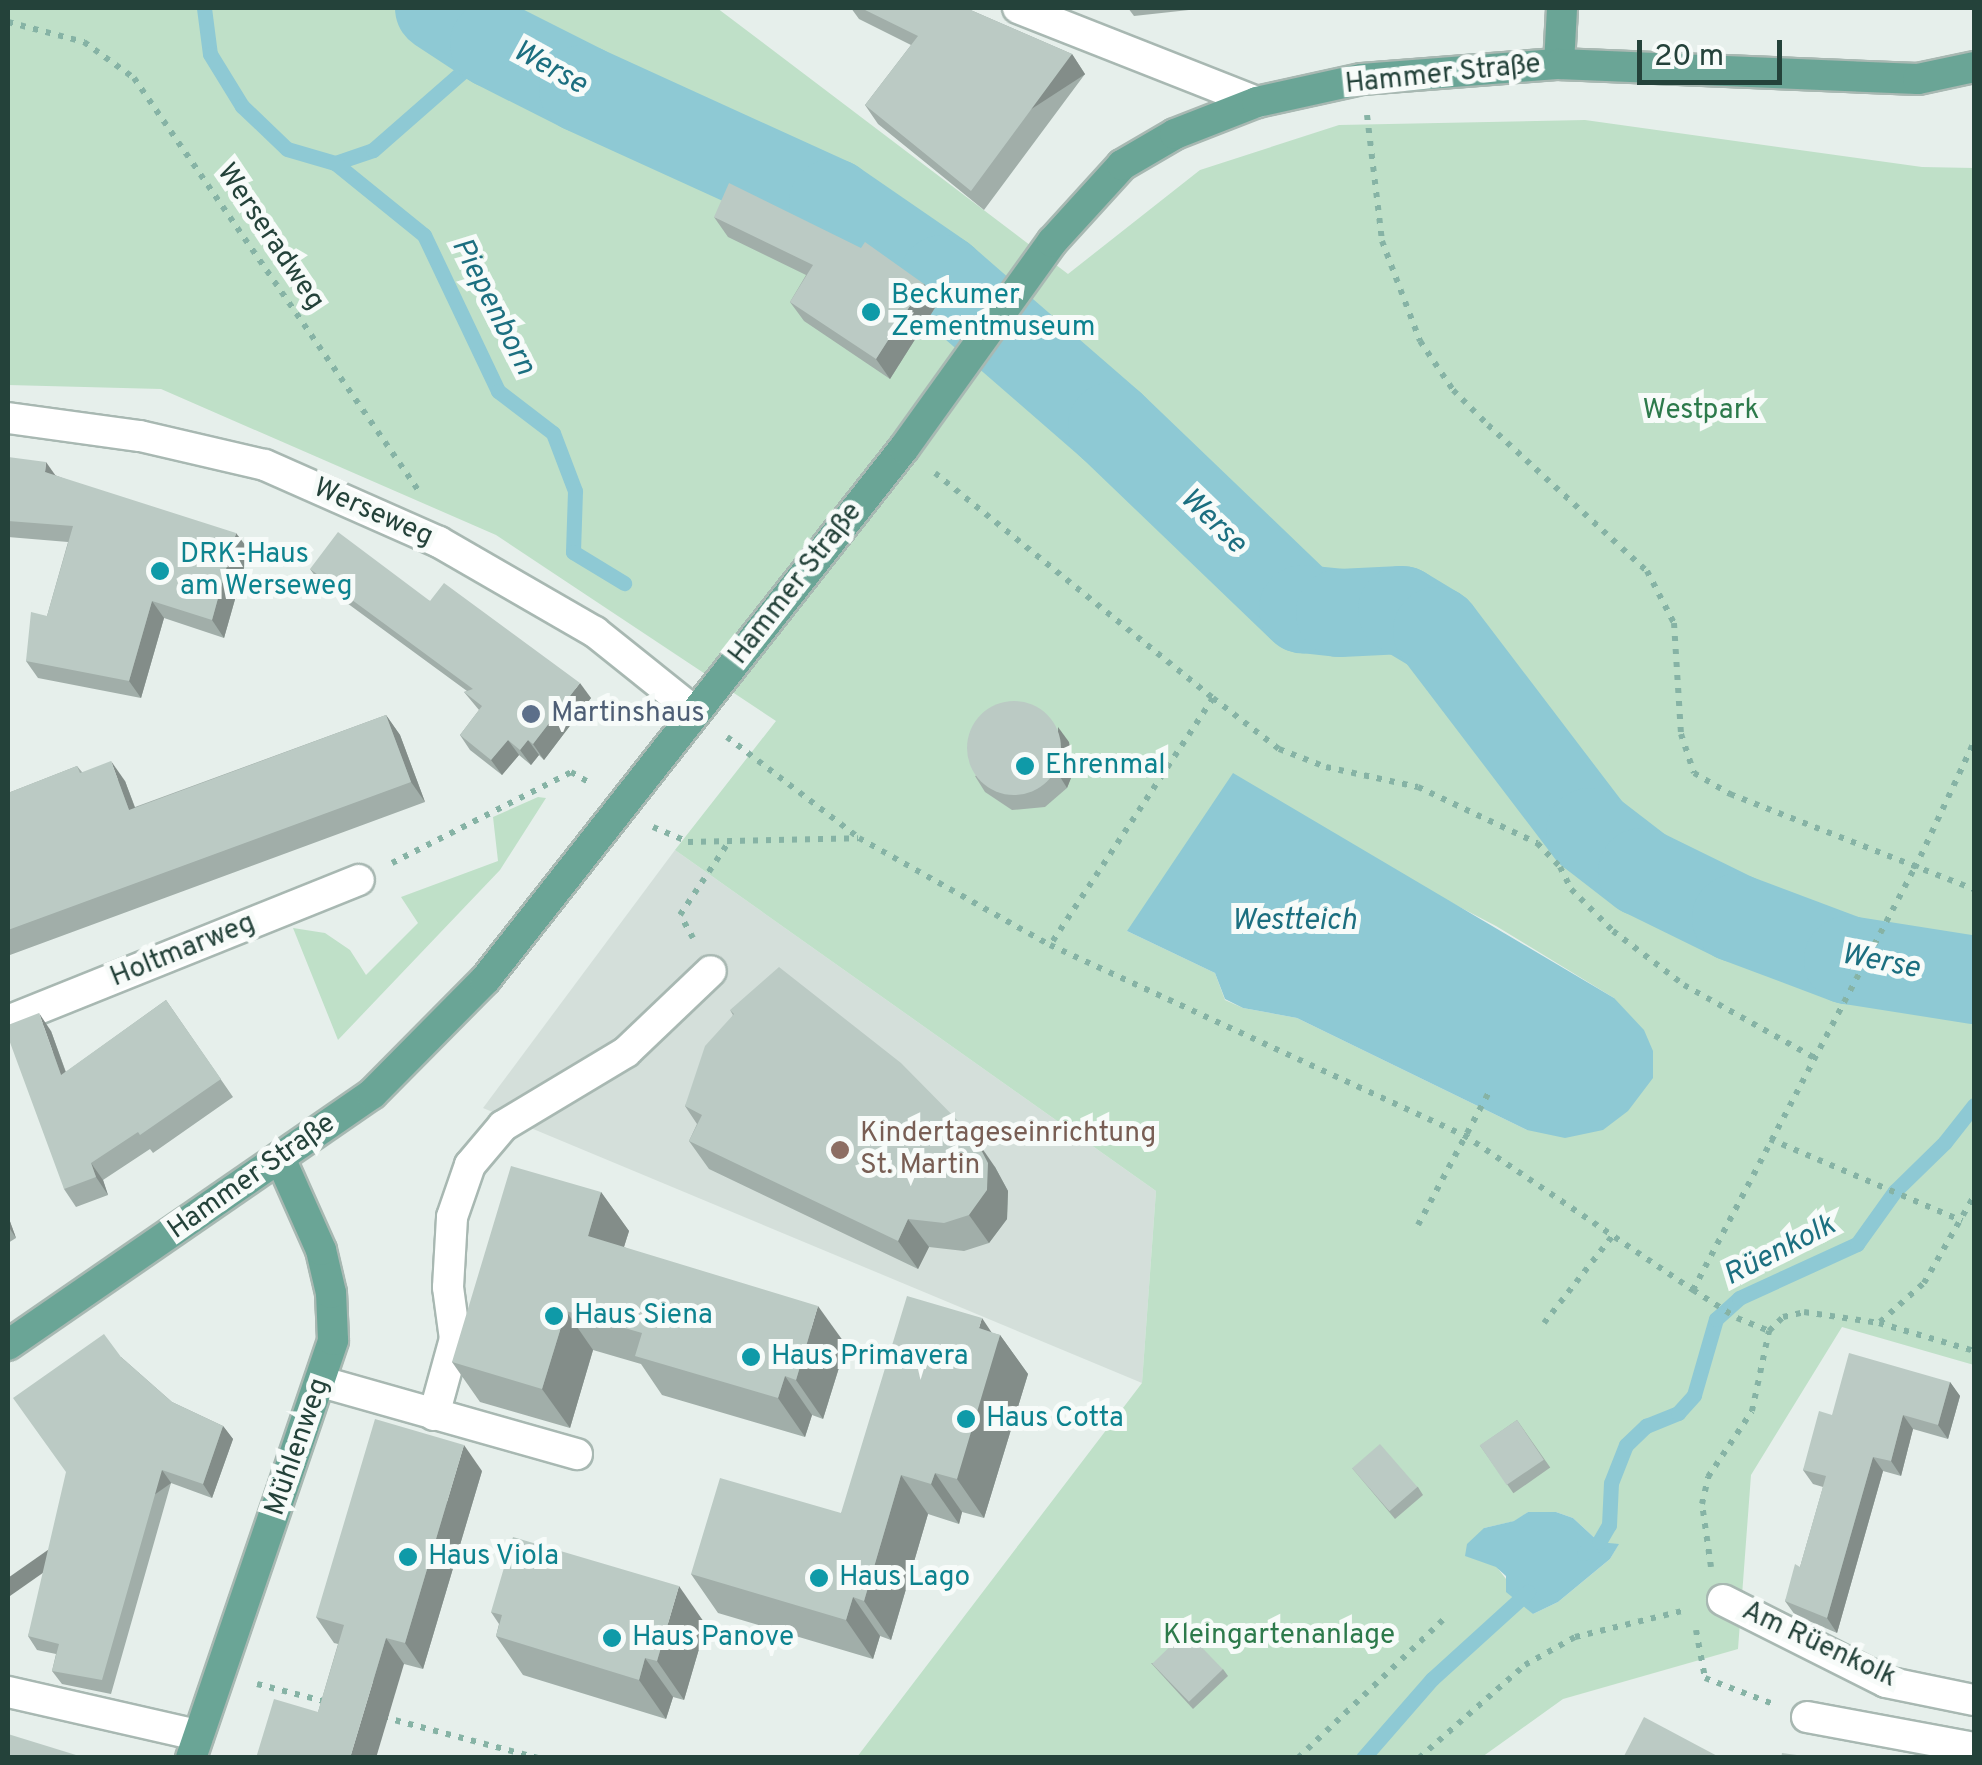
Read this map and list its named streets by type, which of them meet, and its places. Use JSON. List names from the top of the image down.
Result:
{
  "streets": {
    "main road": ["Hammer Straße", "Mühlenweg"],
    "street": ["Werseweg", "Holtmarweg", "Am Rüenkolk"],
    "path": ["Werseradweg"]
  },
  "crossings": [
    ["Hammer Straße", "Werseweg"],
    ["Hammer Straße", "Mühlenweg"],
    ["Werseradweg", "Werseweg"]
  ],
  "water": [
    "Werse",
    "Piepenborn",
    "Westteich",
    "Rüenkolk"
  ],
  "parks": ["Westpark", "Kleingartenanlage"],
  "places": [
    "Beckumer Zementmuseum",
    "DRK-Haus am Werseweg",
    "Martinshaus",
    "Ehrenmal",
    "Kindertageseinrichtung St. Martin",
    "Haus Siena",
    "Haus Primavera",
    "Haus Cotta",
    "Haus Viola",
    "Haus Lago",
    "Haus Panove"
  ],
  "scale_bar": "20 m"
}
